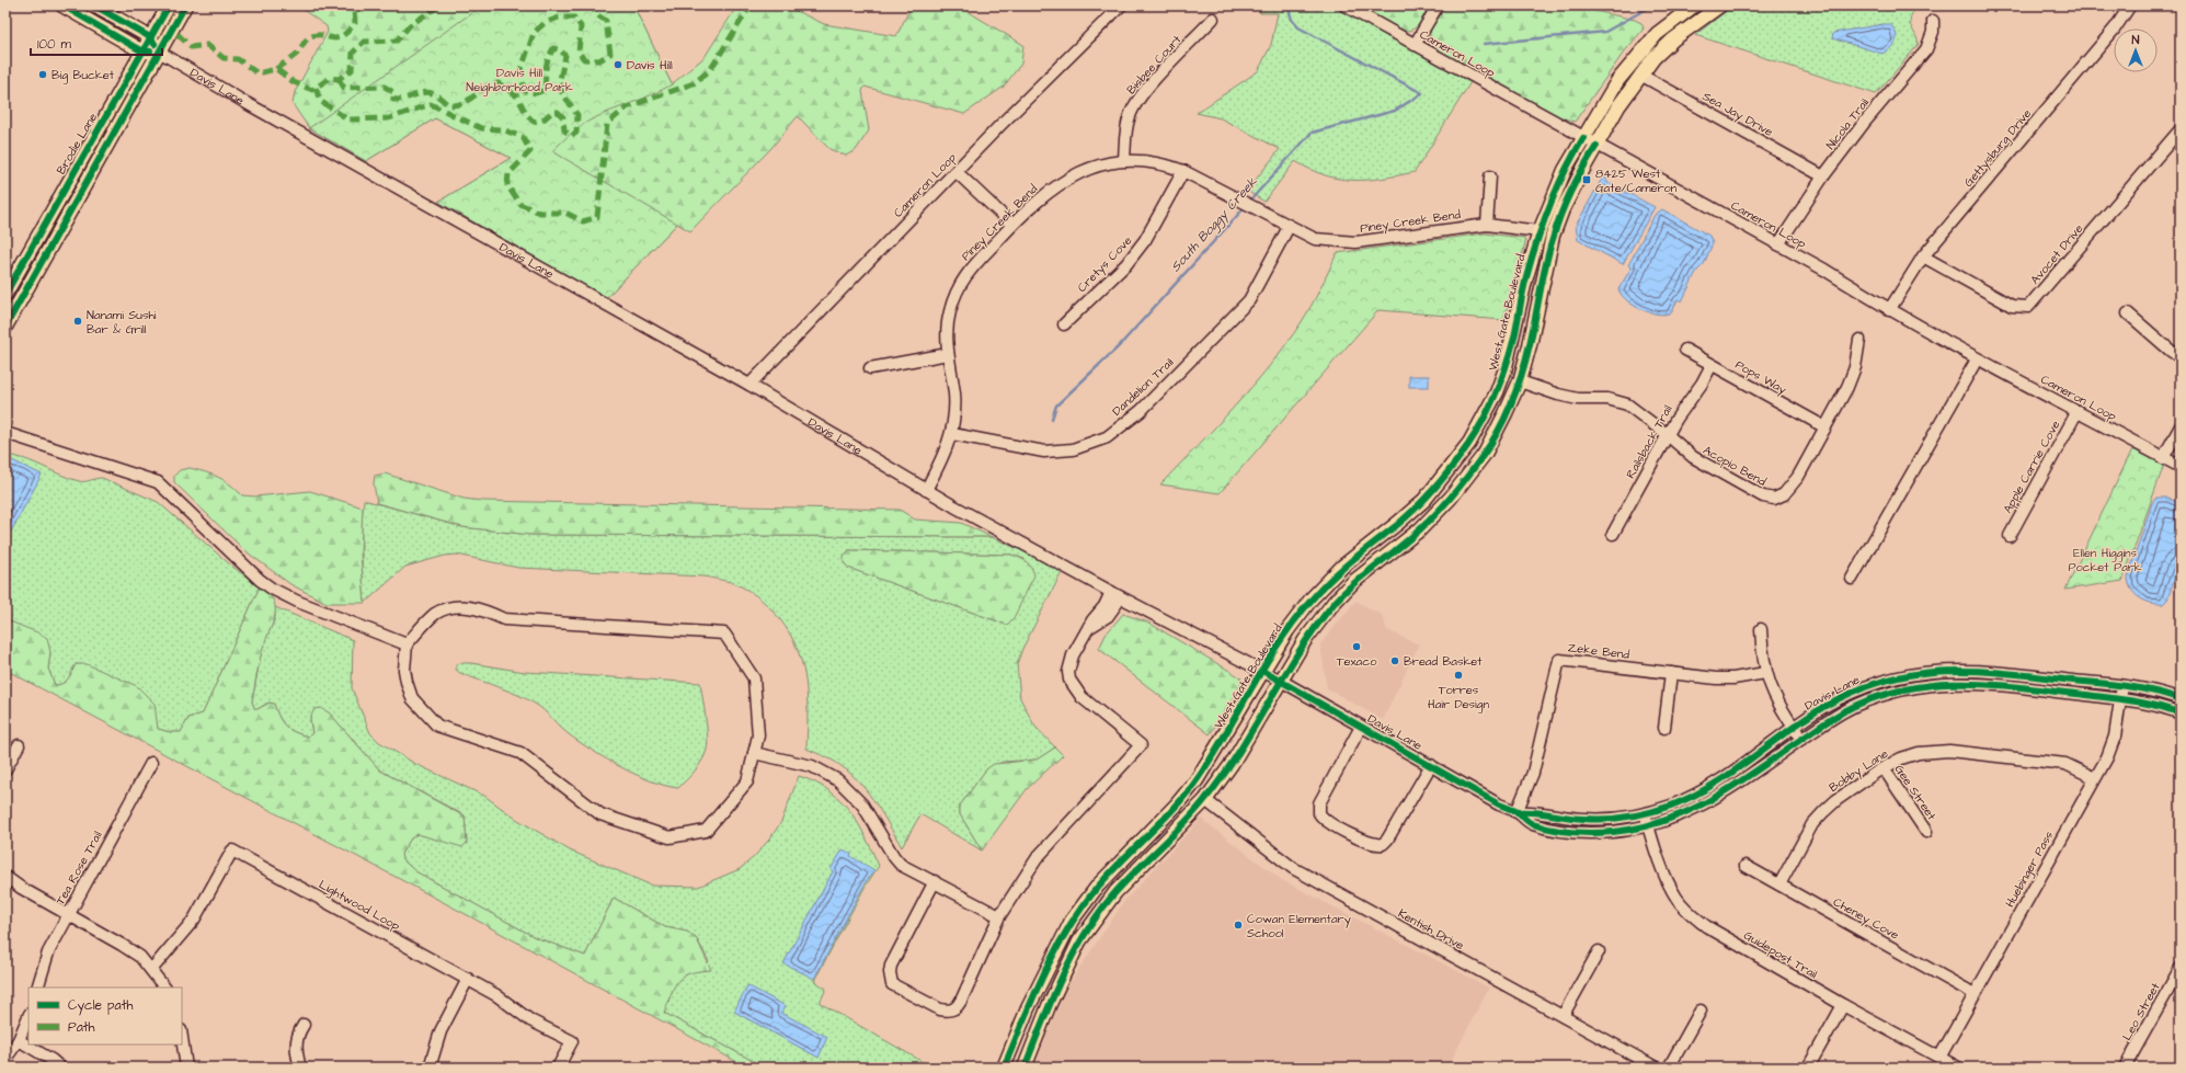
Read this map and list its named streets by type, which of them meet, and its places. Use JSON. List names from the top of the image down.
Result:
{
  "streets": {
    "main road": ["Davis Lane", "Brodie Lane", "West Gate Boulevard"],
    "street": [
      "Cameron Loop",
      "Bisbee Court",
      "Sea Jay Drive",
      "Nicola Trail",
      "Gettysburg Drive",
      "Piney Creek Bend",
      "Avocet Drive",
      "Cretys Cove",
      "Pops Way",
      "Dandelion Trail",
      "Railsback Trail",
      "Acopio Bend",
      "Apple Carrie Cove",
      "Zeke Bend",
      "Bobby Lane",
      "Gee Street",
      "Tea Rose Trail",
      "Huebinger Pass",
      "Lightwood Loop",
      "Cheney Cove",
      "Kentish Drive",
      "Guidepost Trail",
      "Leo Street"
    ]
  },
  "crossings": [
    ["Cameron Loop", "Davis Lane"],
    ["Cameron Loop", "Nicola Trail"],
    ["Cameron Loop", "Gettysburg Drive"],
    ["Cameron Loop", "West Gate Boulevard"],
    ["Cameron Loop", "Apple Carrie Cove"],
    ["Bisbee Court", "Piney Creek Bend"],
    ["Davis Lane", "Brodie Lane"],
    ["Davis Lane", "Piney Creek Bend"],
    ["Davis Lane", "West Gate Boulevard"],
    ["Davis Lane", "Zeke Bend"],
    ["Davis Lane", "Huebinger Pass"],
    ["Davis Lane", "Guidepost Trail"],
    ["Sea Jay Drive", "Nicola Trail"],
    ["Gettysburg Drive", "Avocet Drive"],
    ["Piney Creek Bend", "Cretys Cove"],
    ["Piney Creek Bend", "West Gate Boulevard"],
    ["Piney Creek Bend", "Dandelion Trail"],
    ["Pops Way", "Railsback Trail"],
    ["Pops Way", "Acopio Bend"],
    ["Railsback Trail", "Acopio Bend"],
    ["Bobby Lane", "Gee Street"],
    ["Bobby Lane", "Huebinger Pass"],
    ["Bobby Lane", "Cheney Cove"],
    ["Huebinger Pass", "Cheney Cove"],
    ["Huebinger Pass", "Guidepost Trail"]
  ],
  "water": ["South Boggy Creek"],
  "parks": ["Davis Hill Neighborhood Park", "Ellen Higgins Pocket Park"],
  "places": {
    "other": [
      "Davis Hill",
      "Big Bucket",
      "Nanami Sushi Bar & Grill",
      "Texaco",
      "Bread Basket",
      "Torres Hair Design",
      "Cowan Elementary School"
    ],
    "transit": ["8425 West Gate/Cameron"]
  },
  "legend": ["Cycle path", "Path"],
  "scale_bar": "100 m",
  "north": "top"
}
